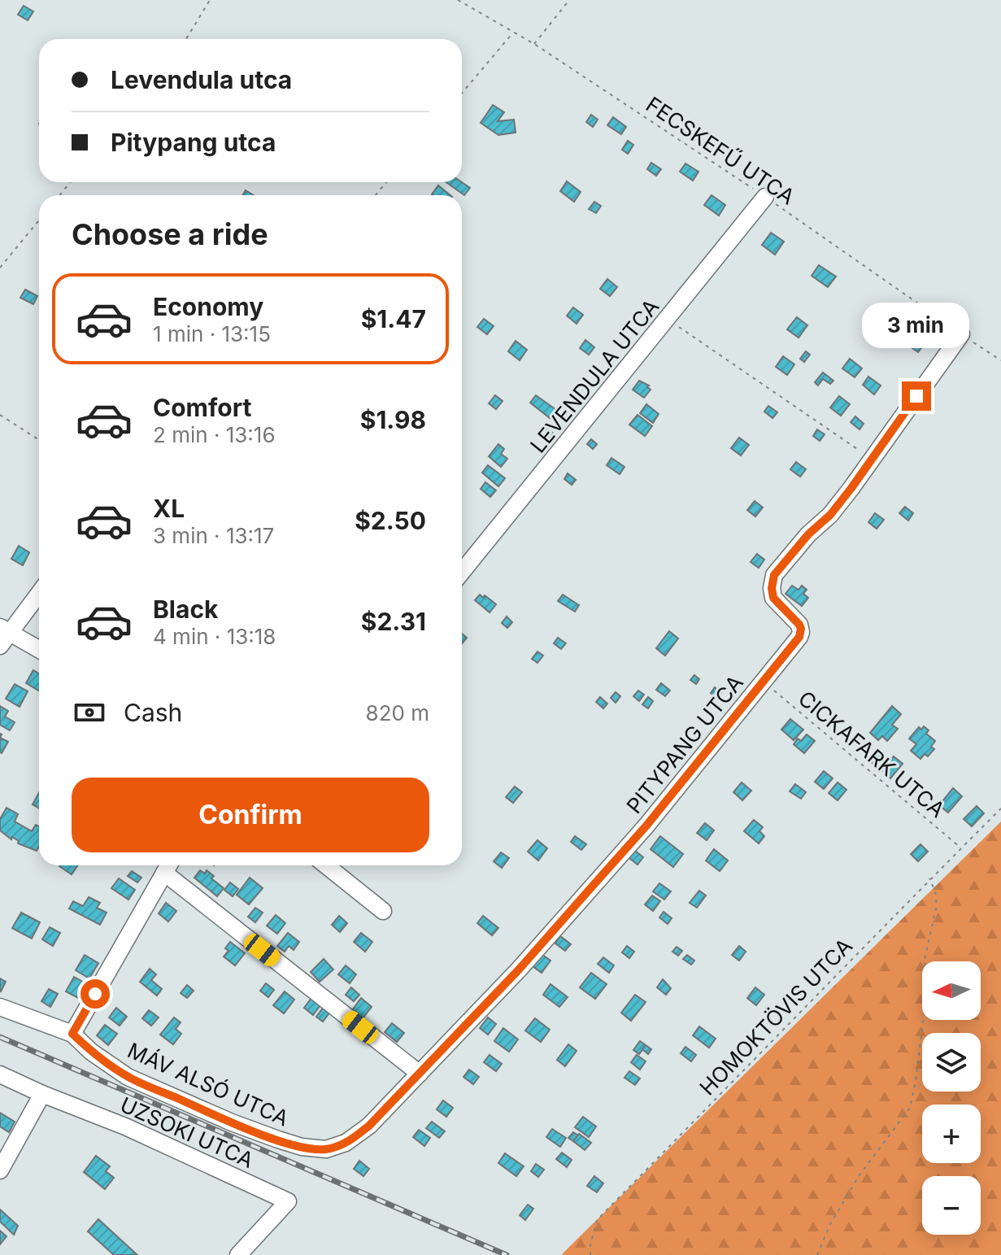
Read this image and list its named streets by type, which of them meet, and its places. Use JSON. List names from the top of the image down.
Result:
{
  "streets": {
    "street": [
      "LEVENDULA UTCA",
      "PITYPANG UTCA",
      "MÁV ALSÓ UTCA",
      "UZSOKI UTCA"
    ],
    "path": ["FECSKEFŰ UTCA", "CICKAFARK UTCA", "HOMOKTÖVIS UTCA"]
  },
  "crossings": [
    ["FECSKEFŰ UTCA", "LEVENDULA UTCA"],
    ["FECSKEFŰ UTCA", "PITYPANG UTCA"],
    ["PITYPANG UTCA", "CICKAFARK UTCA"],
    ["PITYPANG UTCA", "MÁV ALSÓ UTCA"],
    ["CICKAFARK UTCA", "HOMOKTÖVIS UTCA"]
  ],
  "north": "left",
  "page": {
    "banner": ["Levendula utca", "Pitypang utca"],
    "heading": "Choose a ride",
    "list": [
      {
        "name": "Economy",
        "note": "1 min · 13:15",
        "value": "$1.47"
      },
      {
        "name": "Comfort",
        "note": "2 min · 13:16",
        "value": "$1.98"
      },
      {
        "name": "XL",
        "note": "3 min · 13:17",
        "value": "$2.50"
      },
      {
        "name": "Black",
        "note": "4 min · 13:18",
        "value": "$2.31"
      }
    ],
    "bubble": "3 min",
    "pay": ["Cash", "820 m"],
    "buttons": "Confirm",
    "map_buttons": ["+", "−"]
  }
}
